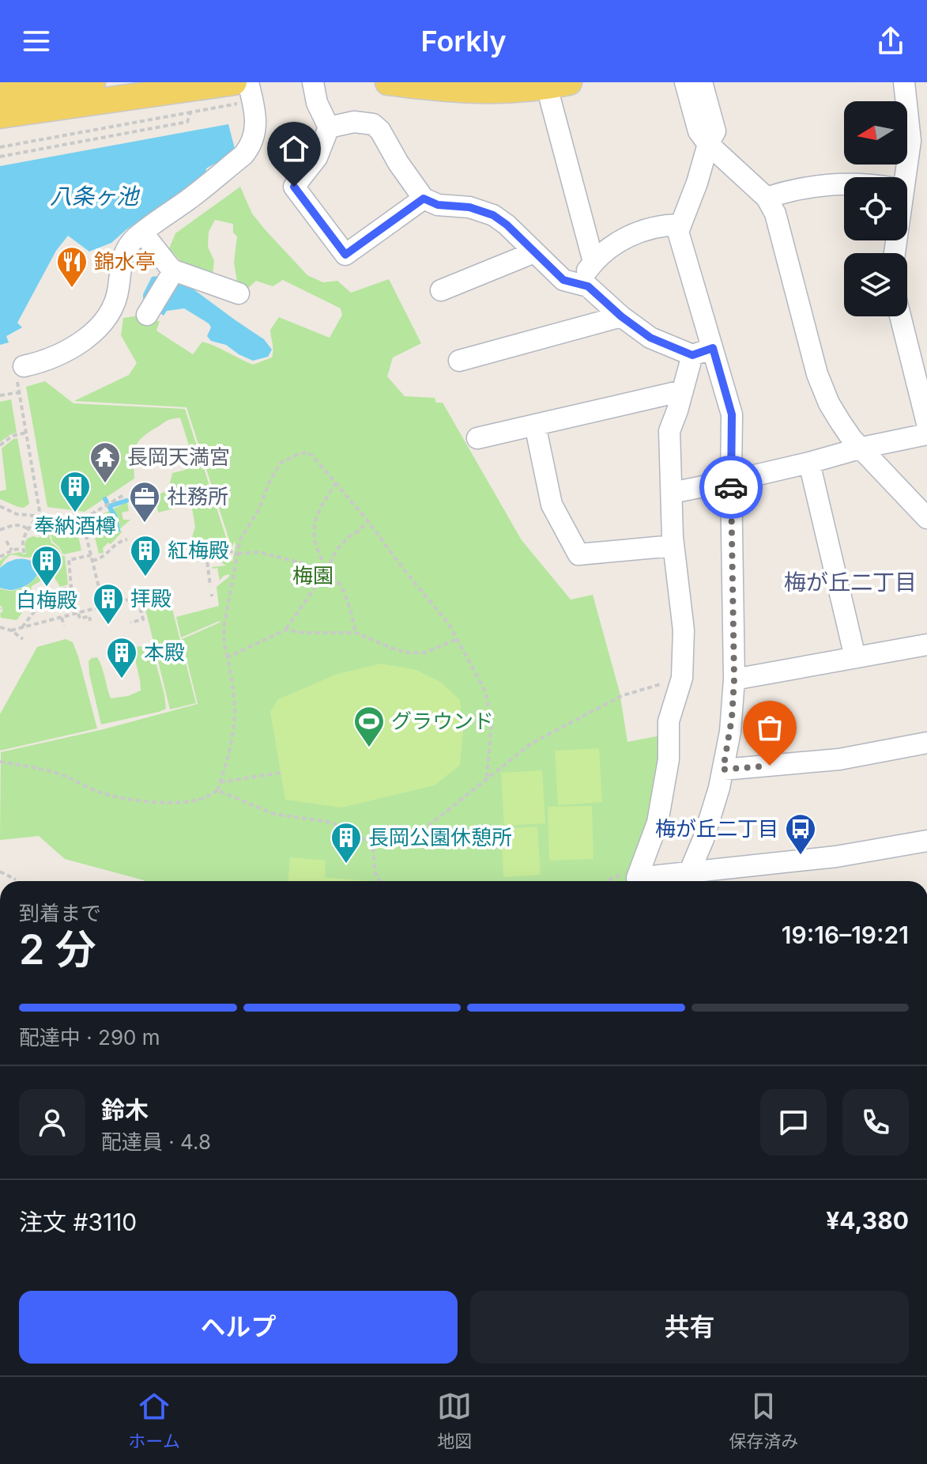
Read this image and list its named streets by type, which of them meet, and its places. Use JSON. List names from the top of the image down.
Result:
{
  "districts": ["梅が丘二丁目"],
  "water": ["八条ヶ池"],
  "parks": ["梅園"],
  "places": {
    "restaurant": ["錦水亭"],
    "temple": ["長岡天満宮"],
    "building": [
      "奉納酒樽",
      "紅梅殿",
      "白梅殿",
      "拝殿",
      "本殿",
      "長岡公園休憩所"
    ],
    "office": ["社務所"],
    "sports": ["グラウンド"],
    "bus stop": ["梅が丘二丁目"]
  },
  "north": "left",
  "page": {
    "header": "Forkly",
    "heading": ["2 分", "到着まで", "19:16–19:21"],
    "panel": [
      "鈴木",
      "配達員 · 4.8",
      "注文 #3110",
      "¥4,380"
    ],
    "bar": "配達中 · 290 m",
    "buttons": ["ヘルプ", "共有"],
    "tabs": ["ホーム", "地図", "保存済み"]
  }
}
